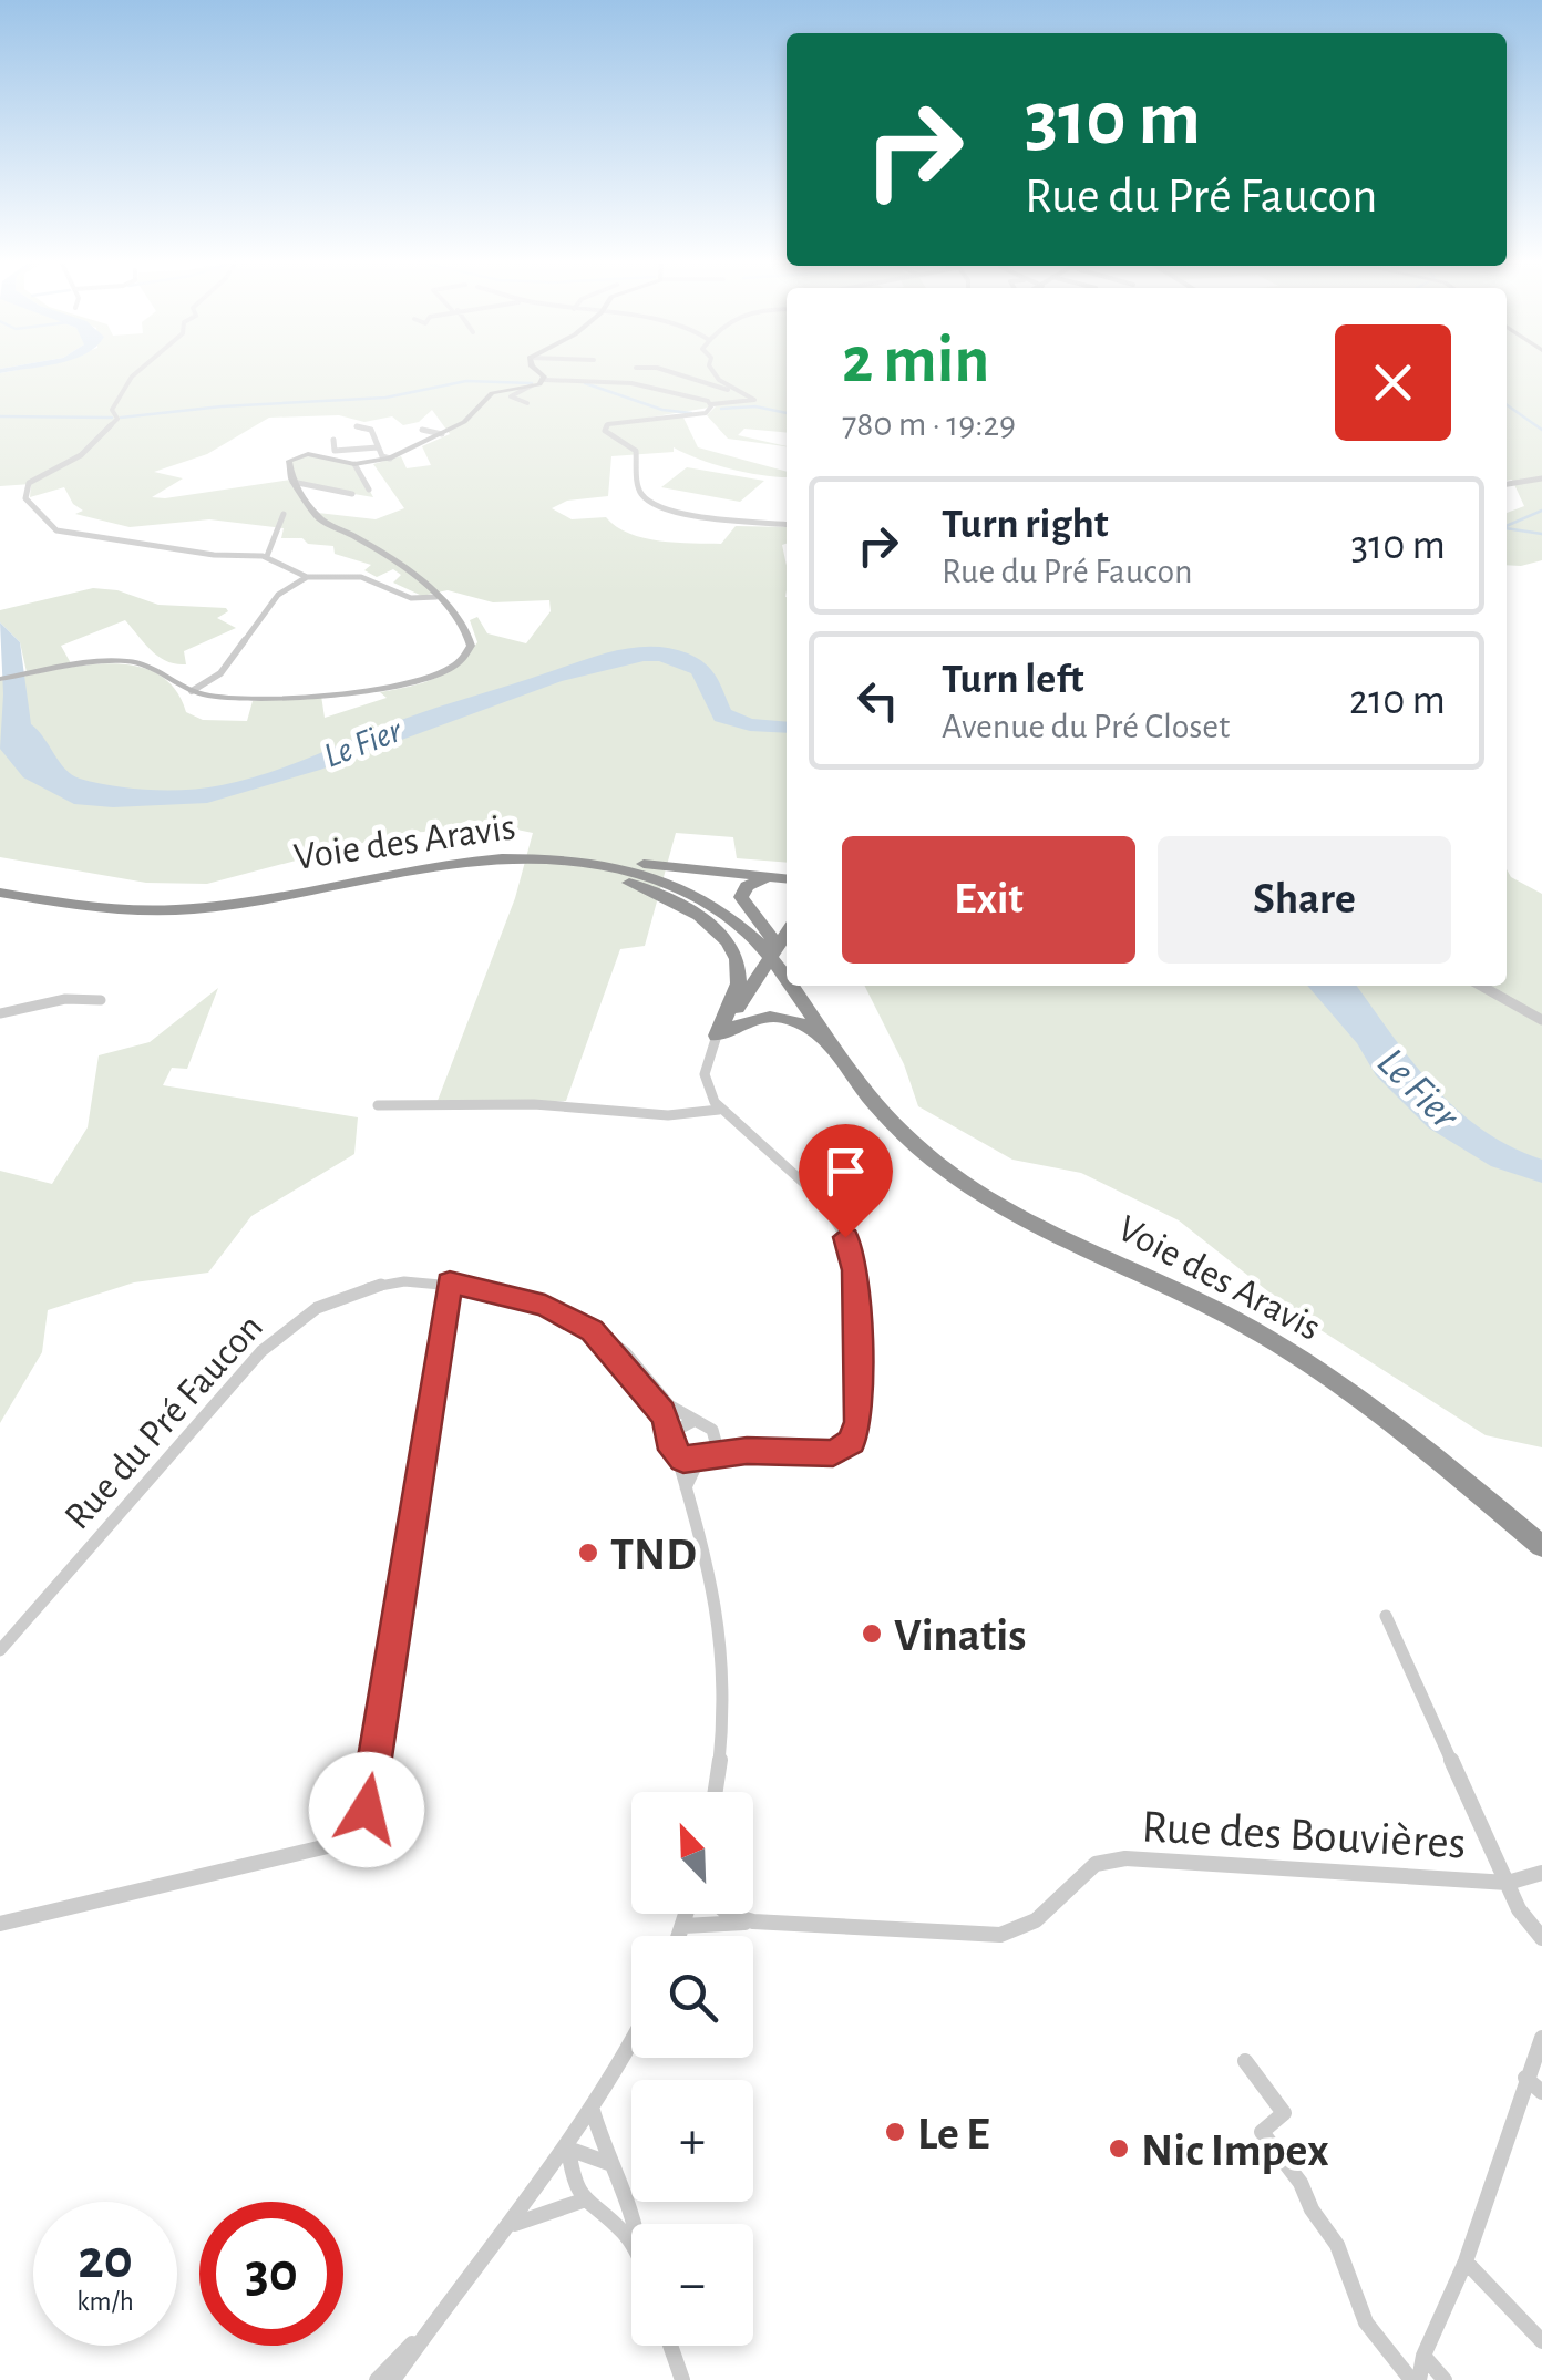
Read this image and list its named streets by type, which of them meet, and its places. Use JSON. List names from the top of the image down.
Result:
{
  "streets": {
    "highway": ["Voie des Aravis"],
    "street": ["Rue du Pré Faucon", "Rue des Bouvières"]
  },
  "water": ["Le Fier"],
  "places": [
    "TND",
    "Vinatis",
    "Le E",
    "Nic Impex"
  ],
  "north": "top left",
  "page": {
    "turn": ["310 m", "Rue du Pré Faucon"],
    "heading": ["2 min", "780 m · 19:29"],
    "list": [
      {
        "name": "Turn right",
        "note": "Rue du Pré Faucon",
        "value": "310 m"
      },
      {
        "name": "Turn left",
        "note": "Avenue du Pré Closet",
        "value": "210 m"
      }
    ],
    "buttons": ["Exit", "Share"],
    "map_buttons": ["+", "−"],
    "speed": "20 km/h",
    "limit": "30"
  }
}
